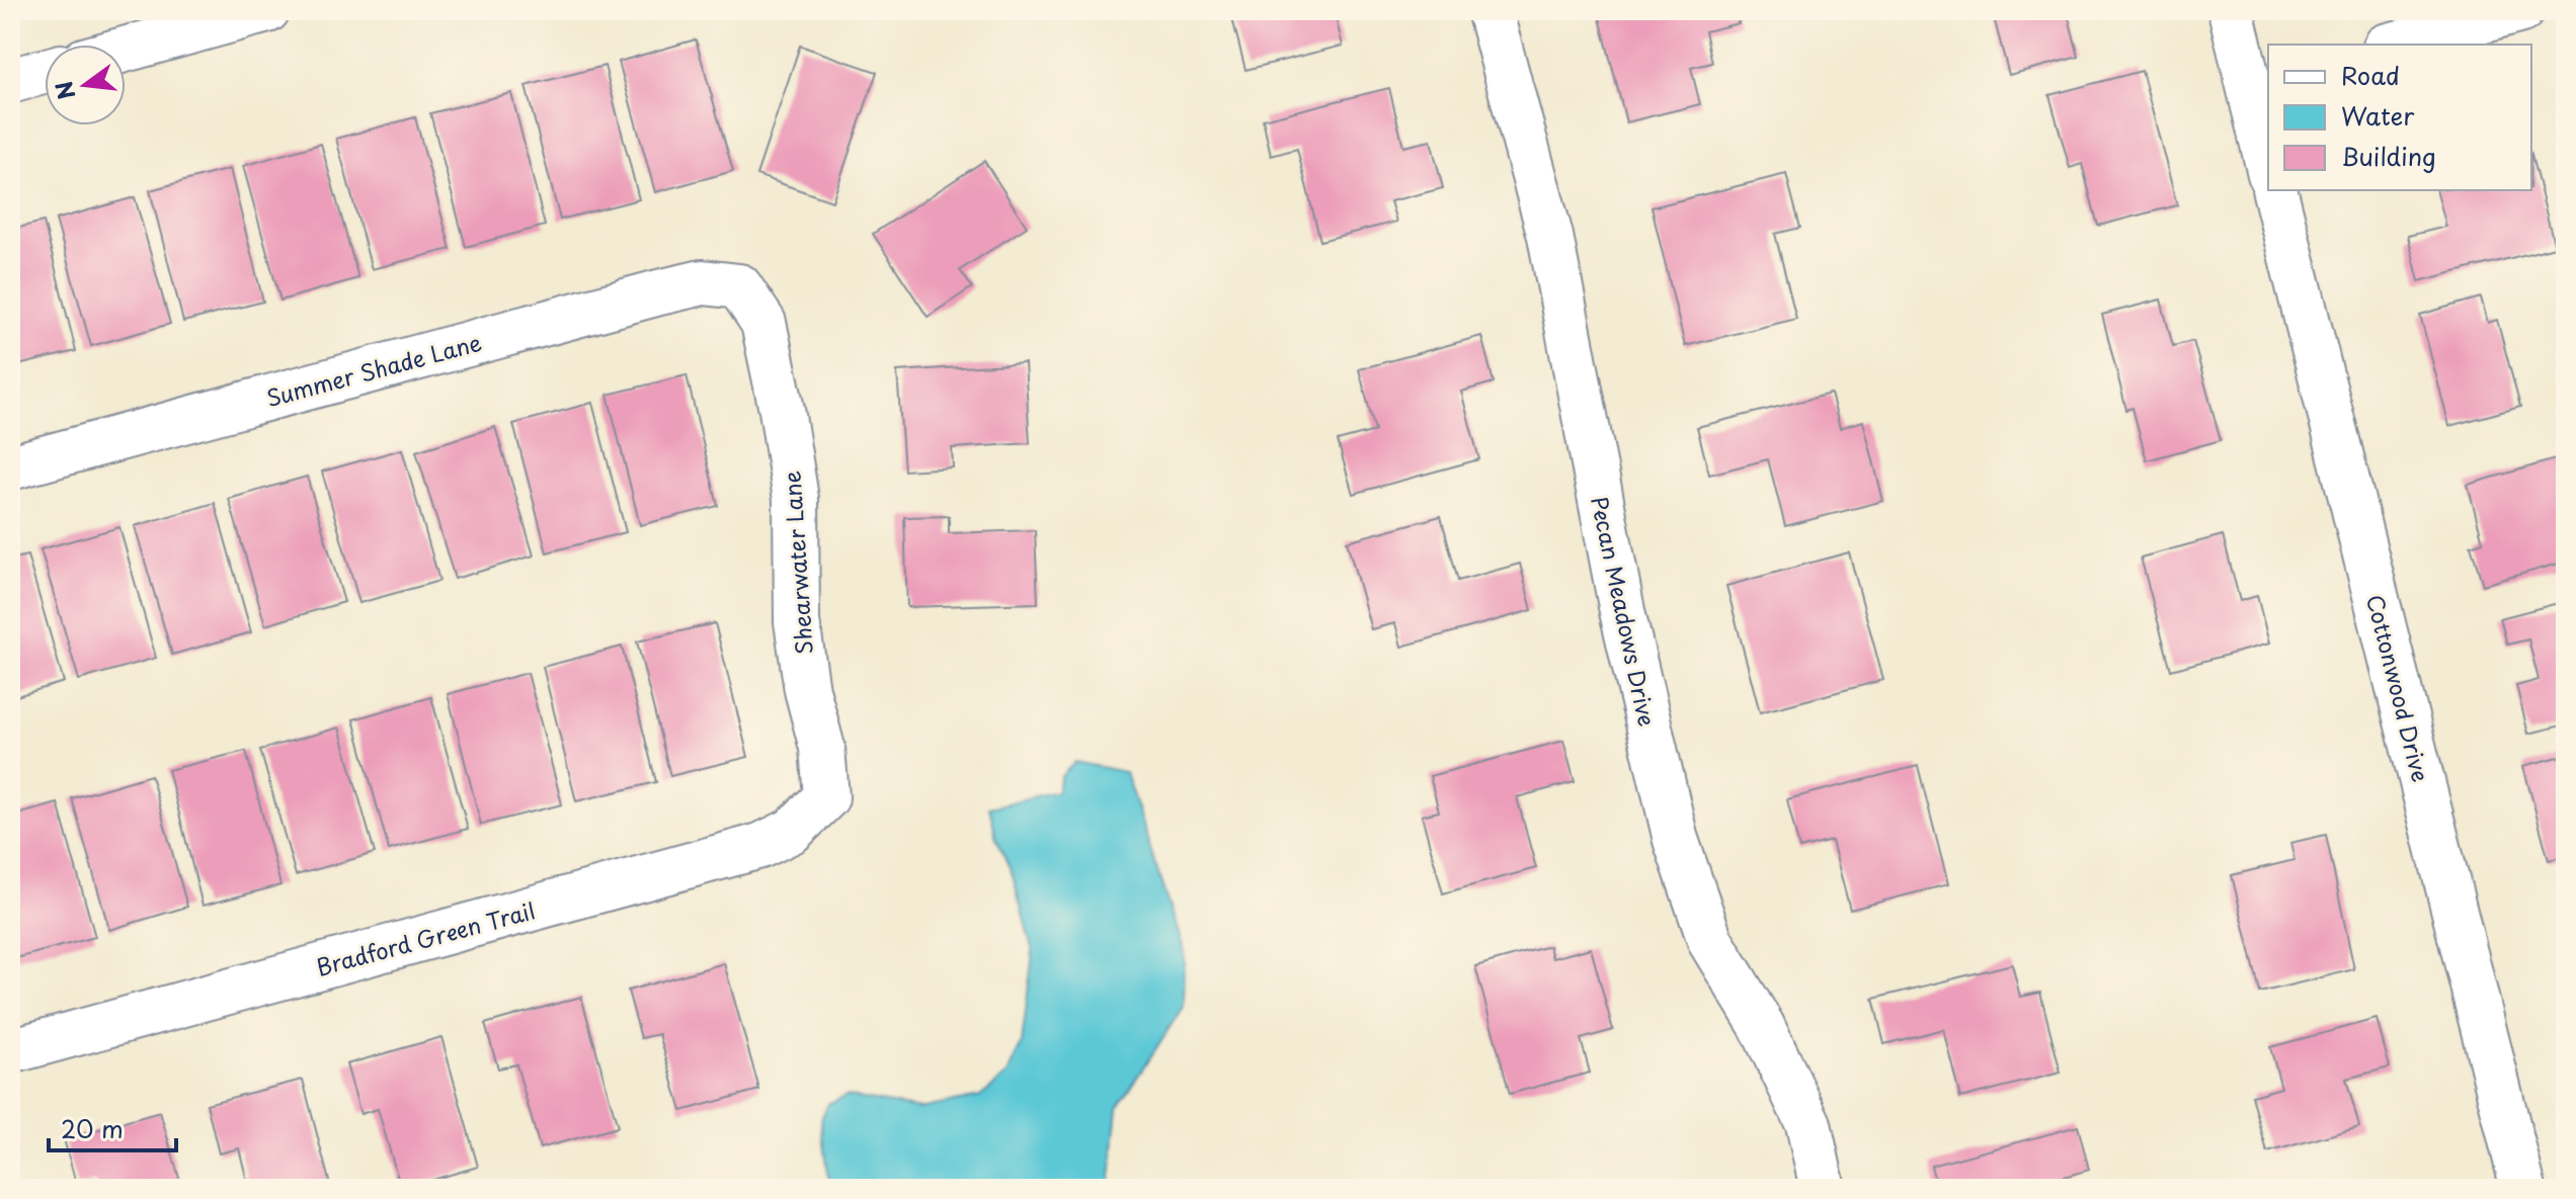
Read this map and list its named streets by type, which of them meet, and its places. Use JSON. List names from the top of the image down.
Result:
{
  "streets": {
    "street": [
      "Summer Shade Lane",
      "Shearwater Lane",
      "Pecan Meadows Drive",
      "Cottonwood Drive",
      "Bradford Green Trail"
    ]
  },
  "crossings": [
    ["Summer Shade Lane", "Shearwater Lane"],
    ["Shearwater Lane", "Bradford Green Trail"]
  ],
  "legend": ["Road", "Water", "Building"],
  "scale_bar": "20 m",
  "north": "left"
}
